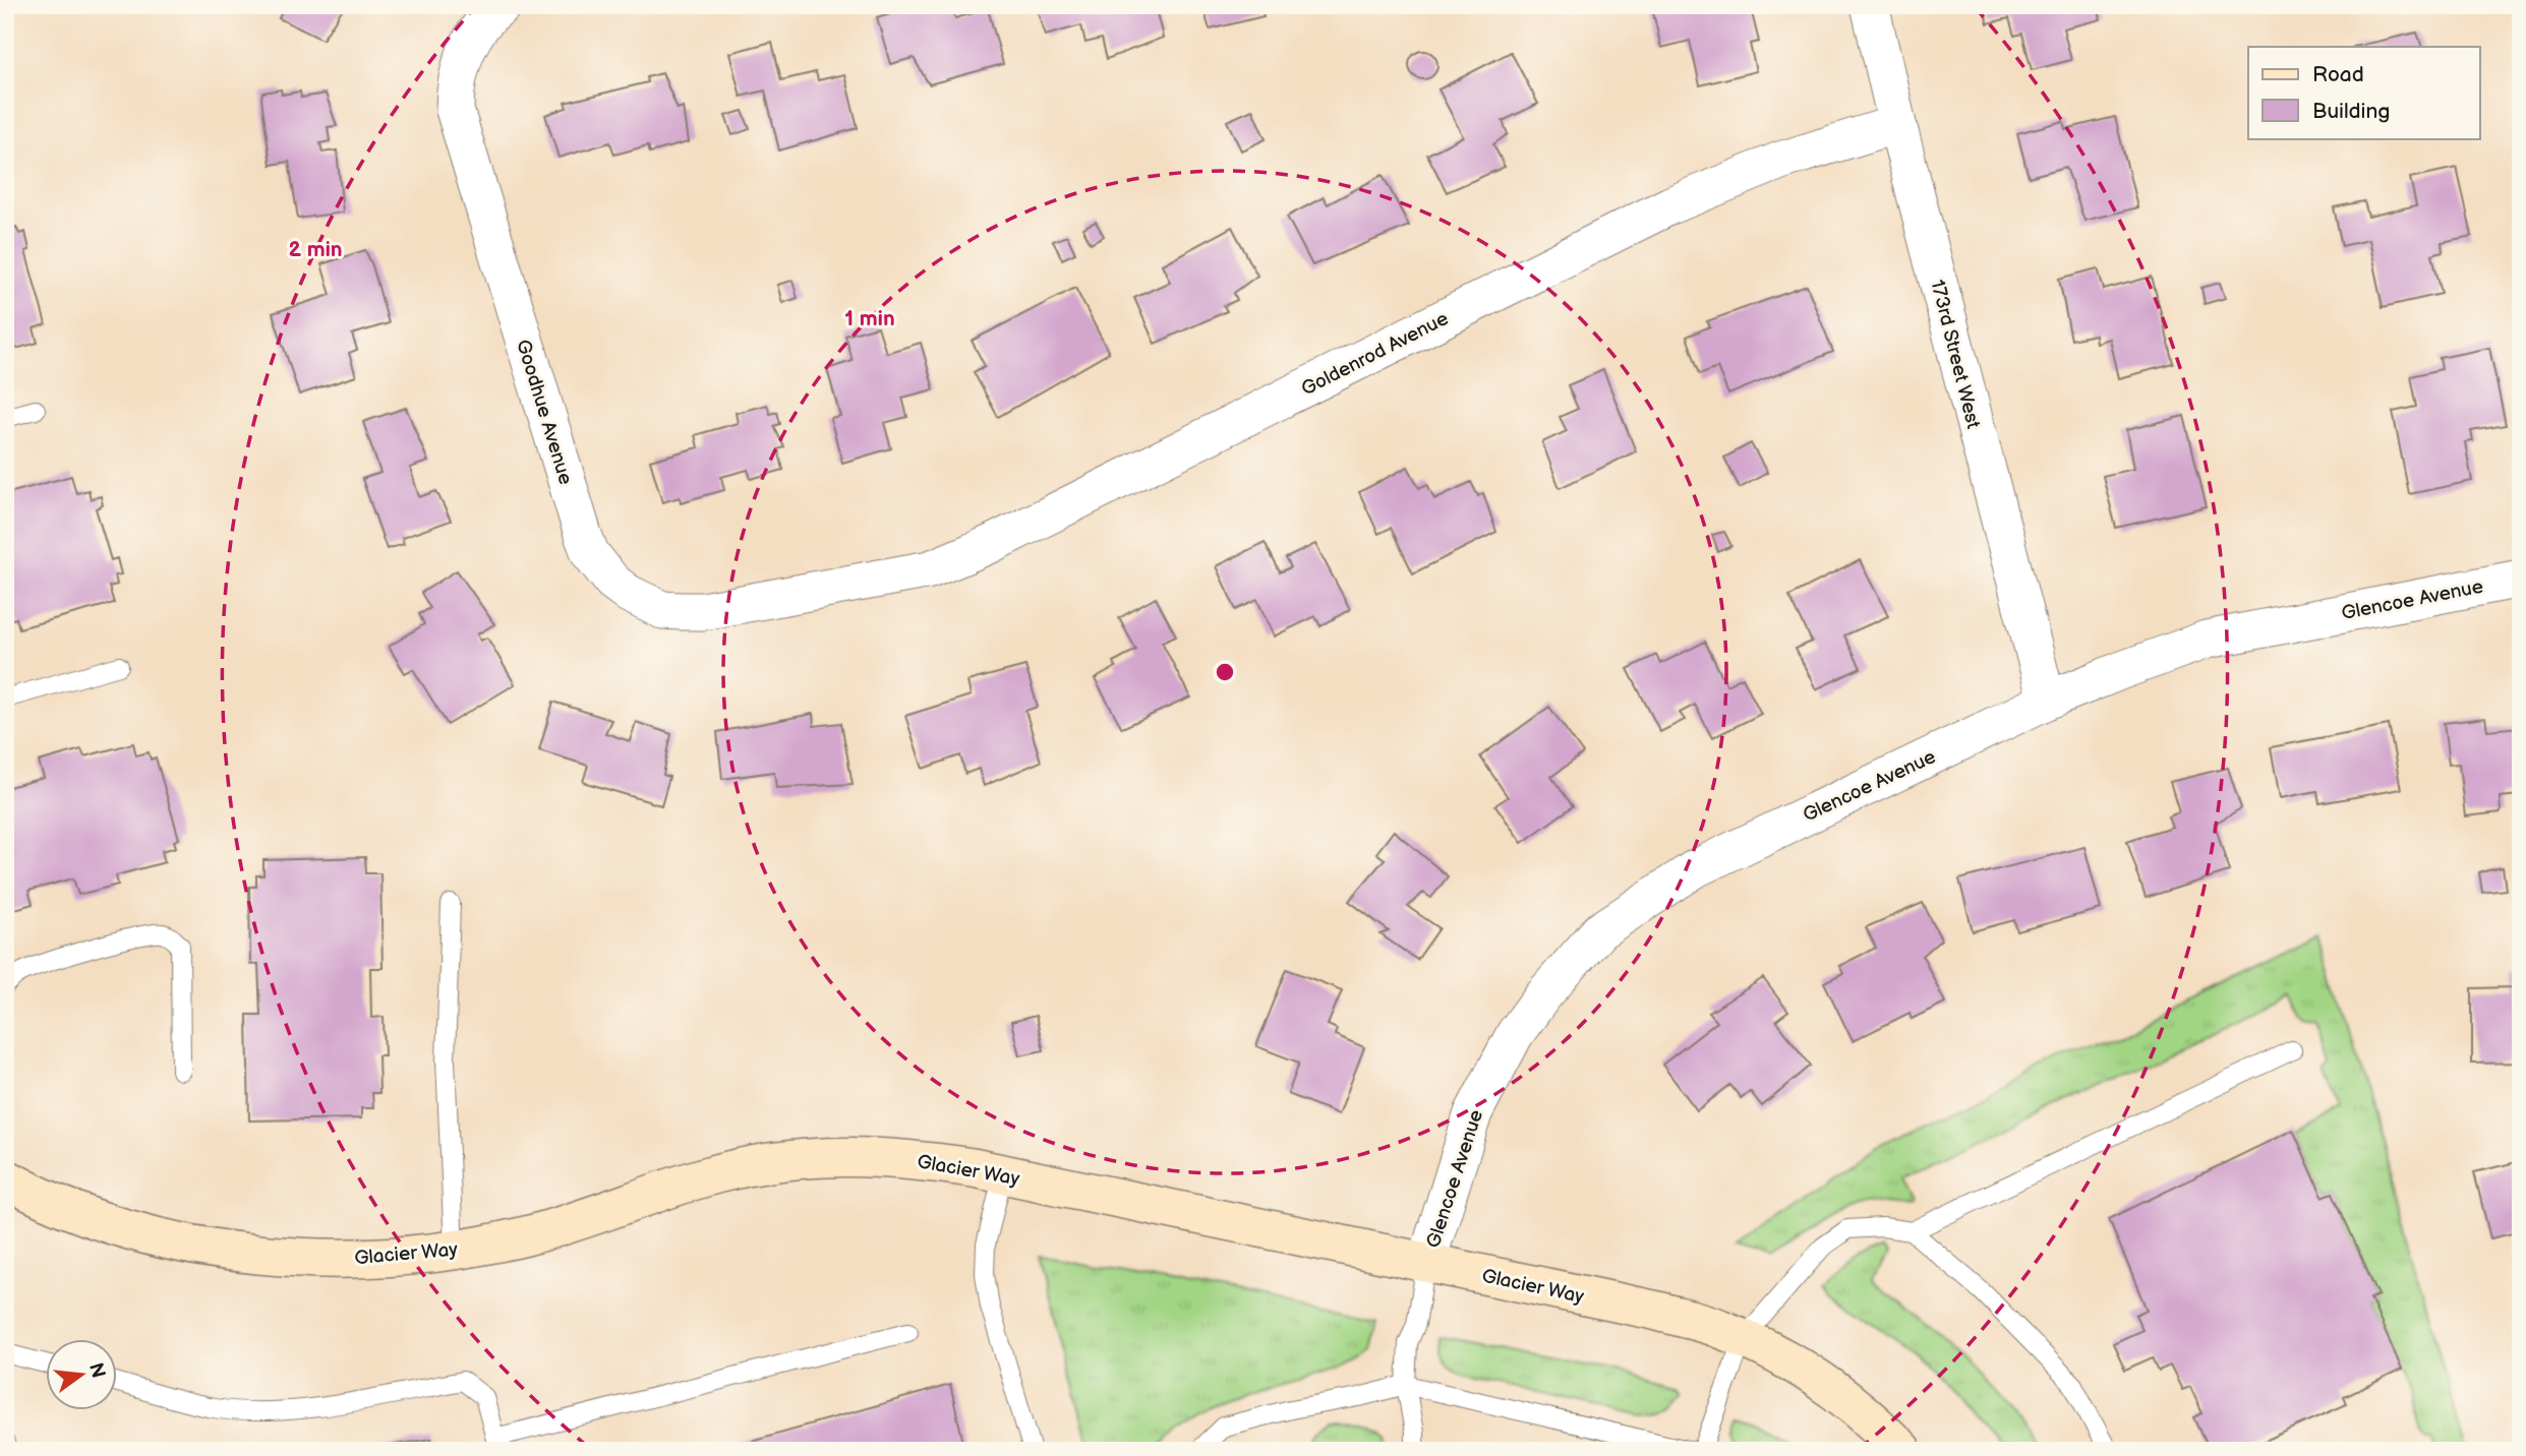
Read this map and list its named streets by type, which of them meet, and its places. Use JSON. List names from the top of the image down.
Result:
{
  "streets": {
    "street": [
      "Goldenrod Avenue",
      "173rd Street West",
      "Goodhue Avenue",
      "Glencoe Avenue",
      "Glacier Way"
    ]
  },
  "crossings": [
    ["Goldenrod Avenue", "173rd Street West"],
    ["Goldenrod Avenue", "Goodhue Avenue"],
    ["173rd Street West", "Glencoe Avenue"],
    ["Glencoe Avenue", "Glacier Way"]
  ],
  "legend": ["Road", "Building"],
  "north": "right",
  "rings": ["2 min", "1 min"]
}
